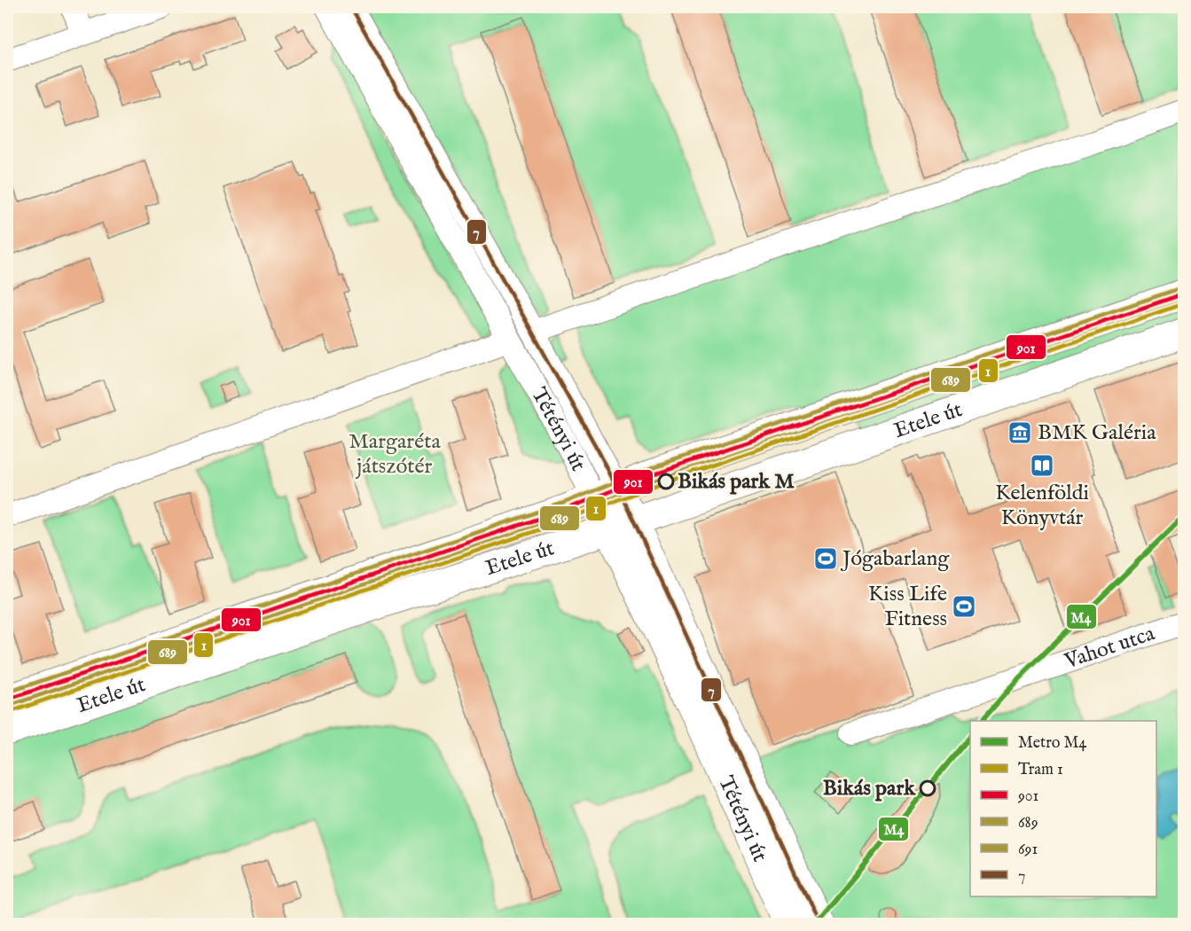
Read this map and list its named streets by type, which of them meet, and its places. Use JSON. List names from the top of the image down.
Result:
{
  "streets": {
    "main road": ["Etele út", "Tétényi út"],
    "street": ["Vahot utca"]
  },
  "crossings": [
    ["Etele út", "Tétényi út"]
  ],
  "parks": ["Margaréta játszótér"],
  "places": {
    "museum": ["BMK Galéria"],
    "library": ["Kelenföldi Könyvtár"],
    "other": ["Bikás park M", "Bikás park"],
    "sports": ["Jógabarlang", "Kiss Life Fitness"]
  },
  "lines": [
    "transit line 7",
    "transit line 691",
    "transit line 901",
    "transit line 689",
    "tram line 1",
    "metro line M4"
  ],
  "legend": [
    "Metro M4",
    "Tram 1",
    "901",
    "689",
    "691",
    "7"
  ]
}
